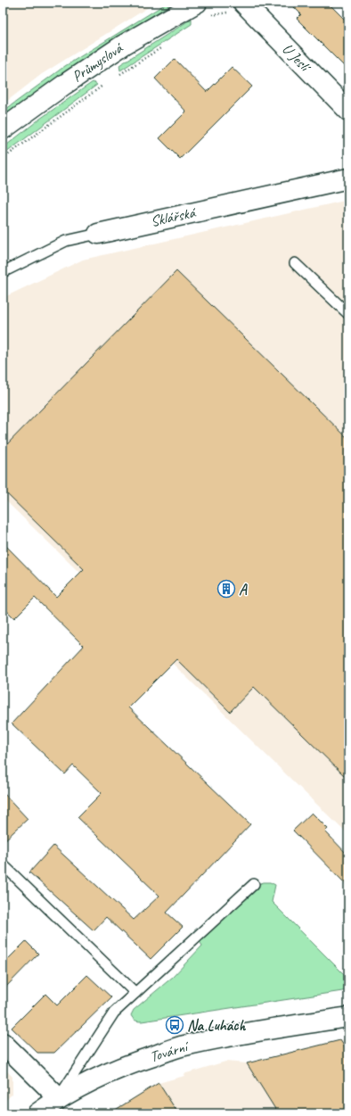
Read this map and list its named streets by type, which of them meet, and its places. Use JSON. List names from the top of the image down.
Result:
{
  "streets": {
    "street": [
      "U Jeslí",
      "Průmyslová",
      "Sklářská",
      "Tovární"
    ]
  },
  "places": {
    "building": ["A"],
    "bus stop": ["Na Luhách"]
  }
}
